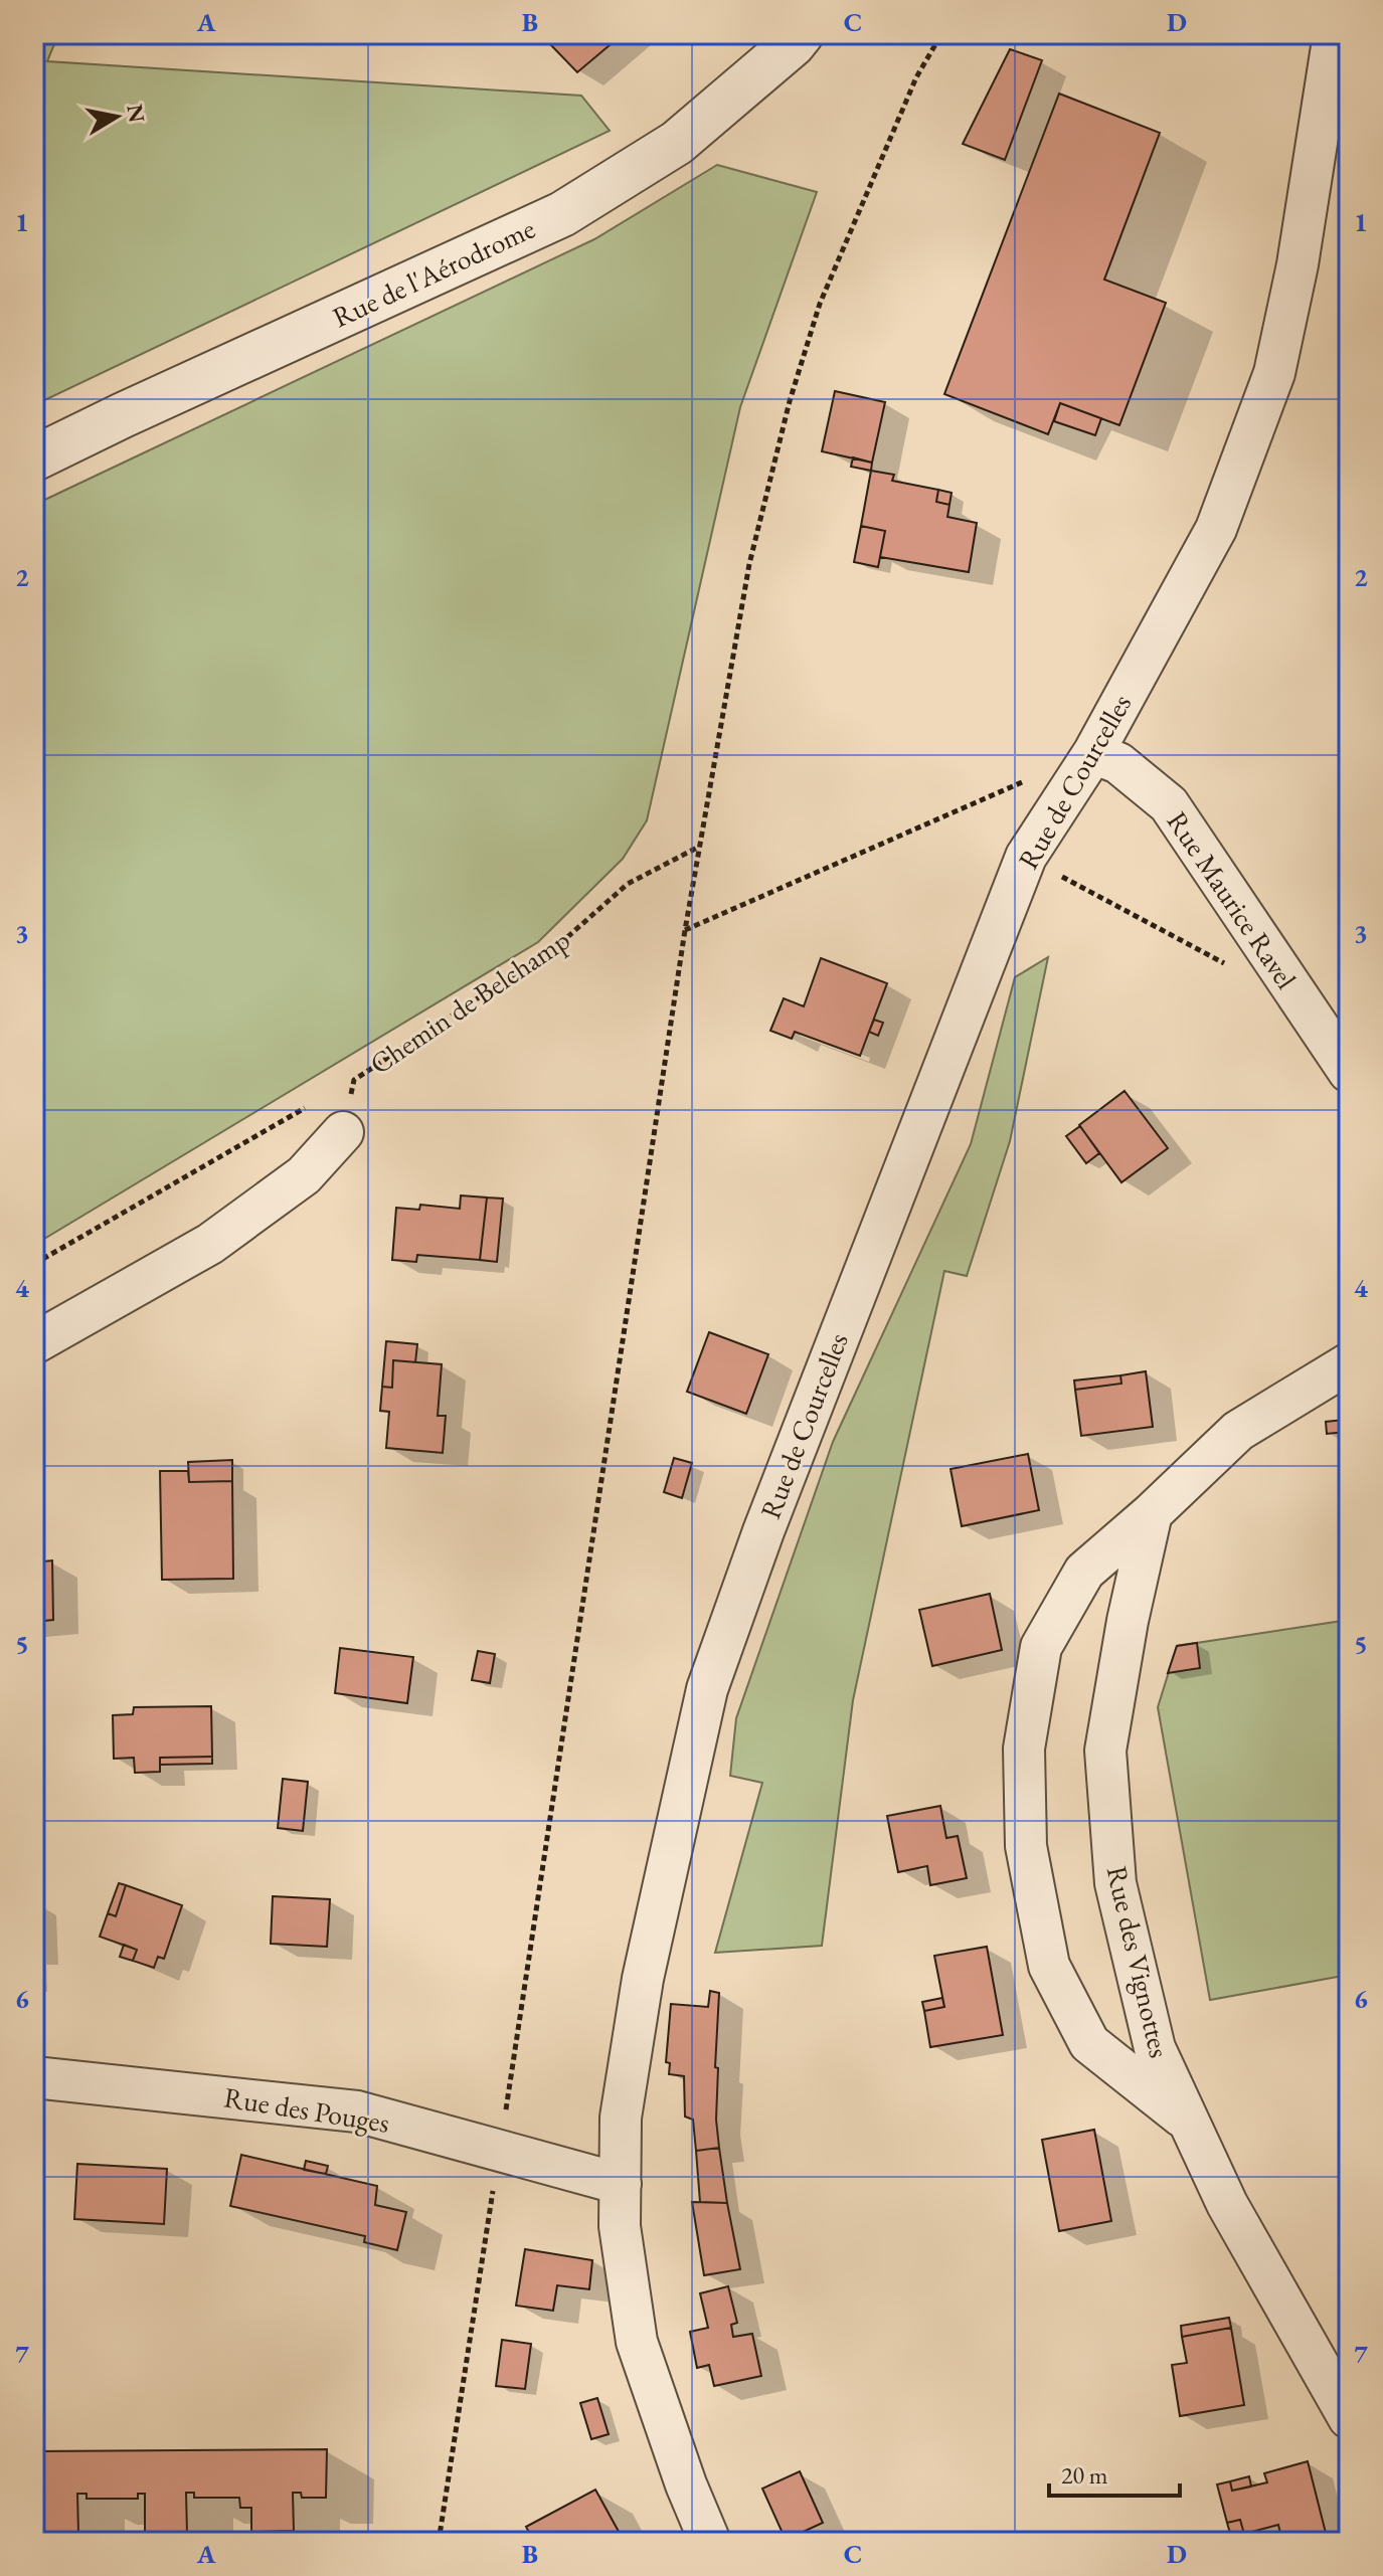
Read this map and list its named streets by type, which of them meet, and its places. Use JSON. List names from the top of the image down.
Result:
{
  "streets": {
    "street": [
      "Rue de l'Aérodrome",
      "Rue de Courcelles",
      "Rue Maurice Ravel",
      "Rue des Vignottes",
      "Rue des Pouges"
    ],
    "path": ["Chemin de Belchamp"]
  },
  "crossings": [
    ["Rue de Courcelles", "Rue Maurice Ravel"],
    ["Rue de Courcelles", "Rue des Pouges"]
  ],
  "scale_bar": "20 m",
  "north": "right",
  "grid": {
    "columns": [
      "A",
      "B",
      "C",
      "D"
    ],
    "rows": [
      "1",
      "2",
      "3",
      "4",
      "5",
      "6",
      "7"
    ]
  }
}
